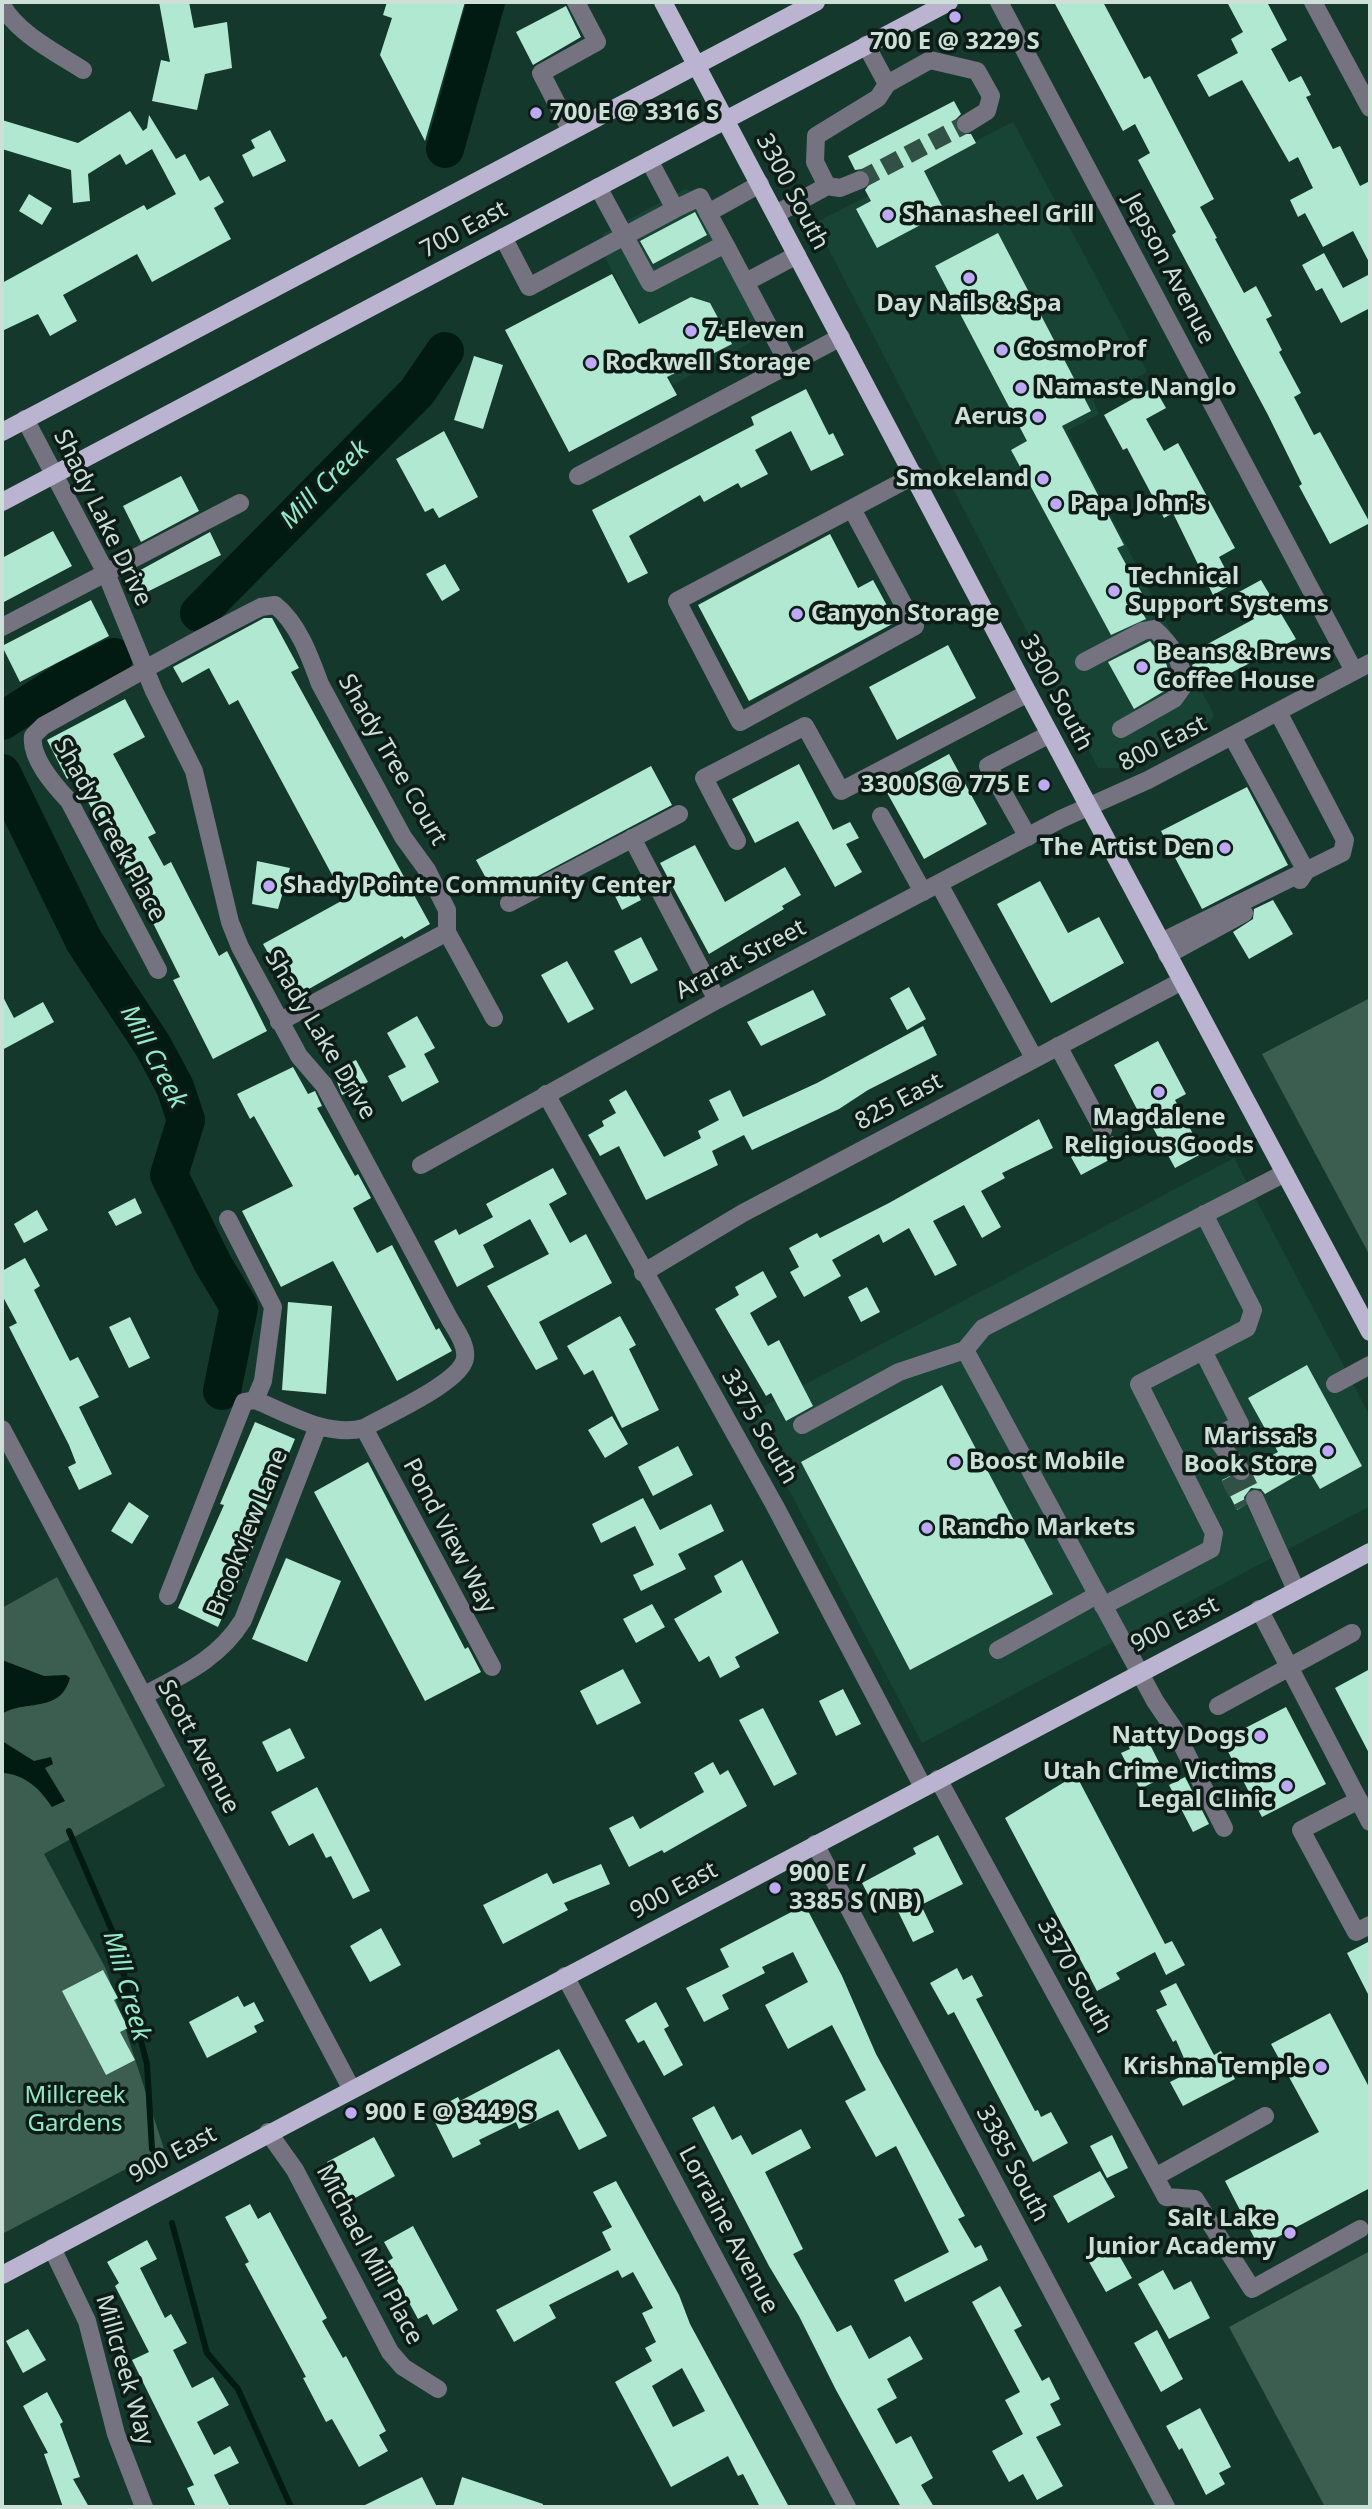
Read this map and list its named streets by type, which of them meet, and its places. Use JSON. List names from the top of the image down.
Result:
{
  "streets": {
    "main road": ["3300 South", "700 East", "900 East"],
    "street": [
      "Jepson Avenue",
      "Shady Lake Drive",
      "800 East",
      "Shady Tree Court",
      "Shady Creek Place",
      "Ararat Street",
      "825 East",
      "3375 South",
      "Brookview Lane",
      "Pond View Way",
      "Scott Avenue",
      "3370 South",
      "3385 South",
      "Lorraine Avenue",
      "Michael Mill Place",
      "Millcreek Way"
    ]
  },
  "crossings": [
    ["3300 South", "700 East"],
    ["3300 South", "800 East"],
    ["3300 South", "Ararat Street"],
    ["3300 South", "825 East"],
    ["700 East", "Shady Lake Drive"],
    ["Jepson Avenue", "800 East"],
    ["Shady Lake Drive", "Shady Creek Place"],
    ["Shady Lake Drive", "Pond View Way"],
    ["800 East", "Ararat Street"],
    ["Shady Tree Court", "Shady Creek Place"],
    ["Ararat Street", "3375 South"],
    ["825 East", "3375 South"],
    ["3375 South", "900 East"],
    ["3375 South", "3370 South"],
    ["Brookview Lane", "Scott Avenue"],
    ["900 East", "Scott Avenue"],
    ["900 East", "3370 South"],
    ["900 East", "3385 South"],
    ["900 East", "Lorraine Avenue"],
    ["900 East", "Michael Mill Place"],
    ["900 East", "Millcreek Way"]
  ],
  "water": ["Mill Creek"],
  "parks": ["Millcreek Gardens"],
  "places": [
    "700 E @ 3229 S",
    "700 E @ 3316 S",
    "Shanasheel Grill",
    "Day Nails & Spa",
    "7-Eleven",
    "CosmoProf",
    "Rockwell Storage",
    "Namaste Nanglo",
    "Aerus",
    "Smokeland",
    "Papa John's",
    "Technical Support Systems",
    "Canyon Storage",
    "Beans & Brews Coffee House",
    "3300 S @ 775 E",
    "The Artist Den",
    "Shady Pointe Community Center",
    "Magdalene Religious Goods",
    "Marissa's Book Store",
    "Boost Mobile",
    "Rancho Markets",
    "Natty Dogs",
    "Utah Crime Victims Legal Clinic",
    "900 E / 3385 S (NB)",
    "Krishna Temple",
    "900 E @ 3449 S",
    "Salt Lake Junior Academy"
  ]
}
